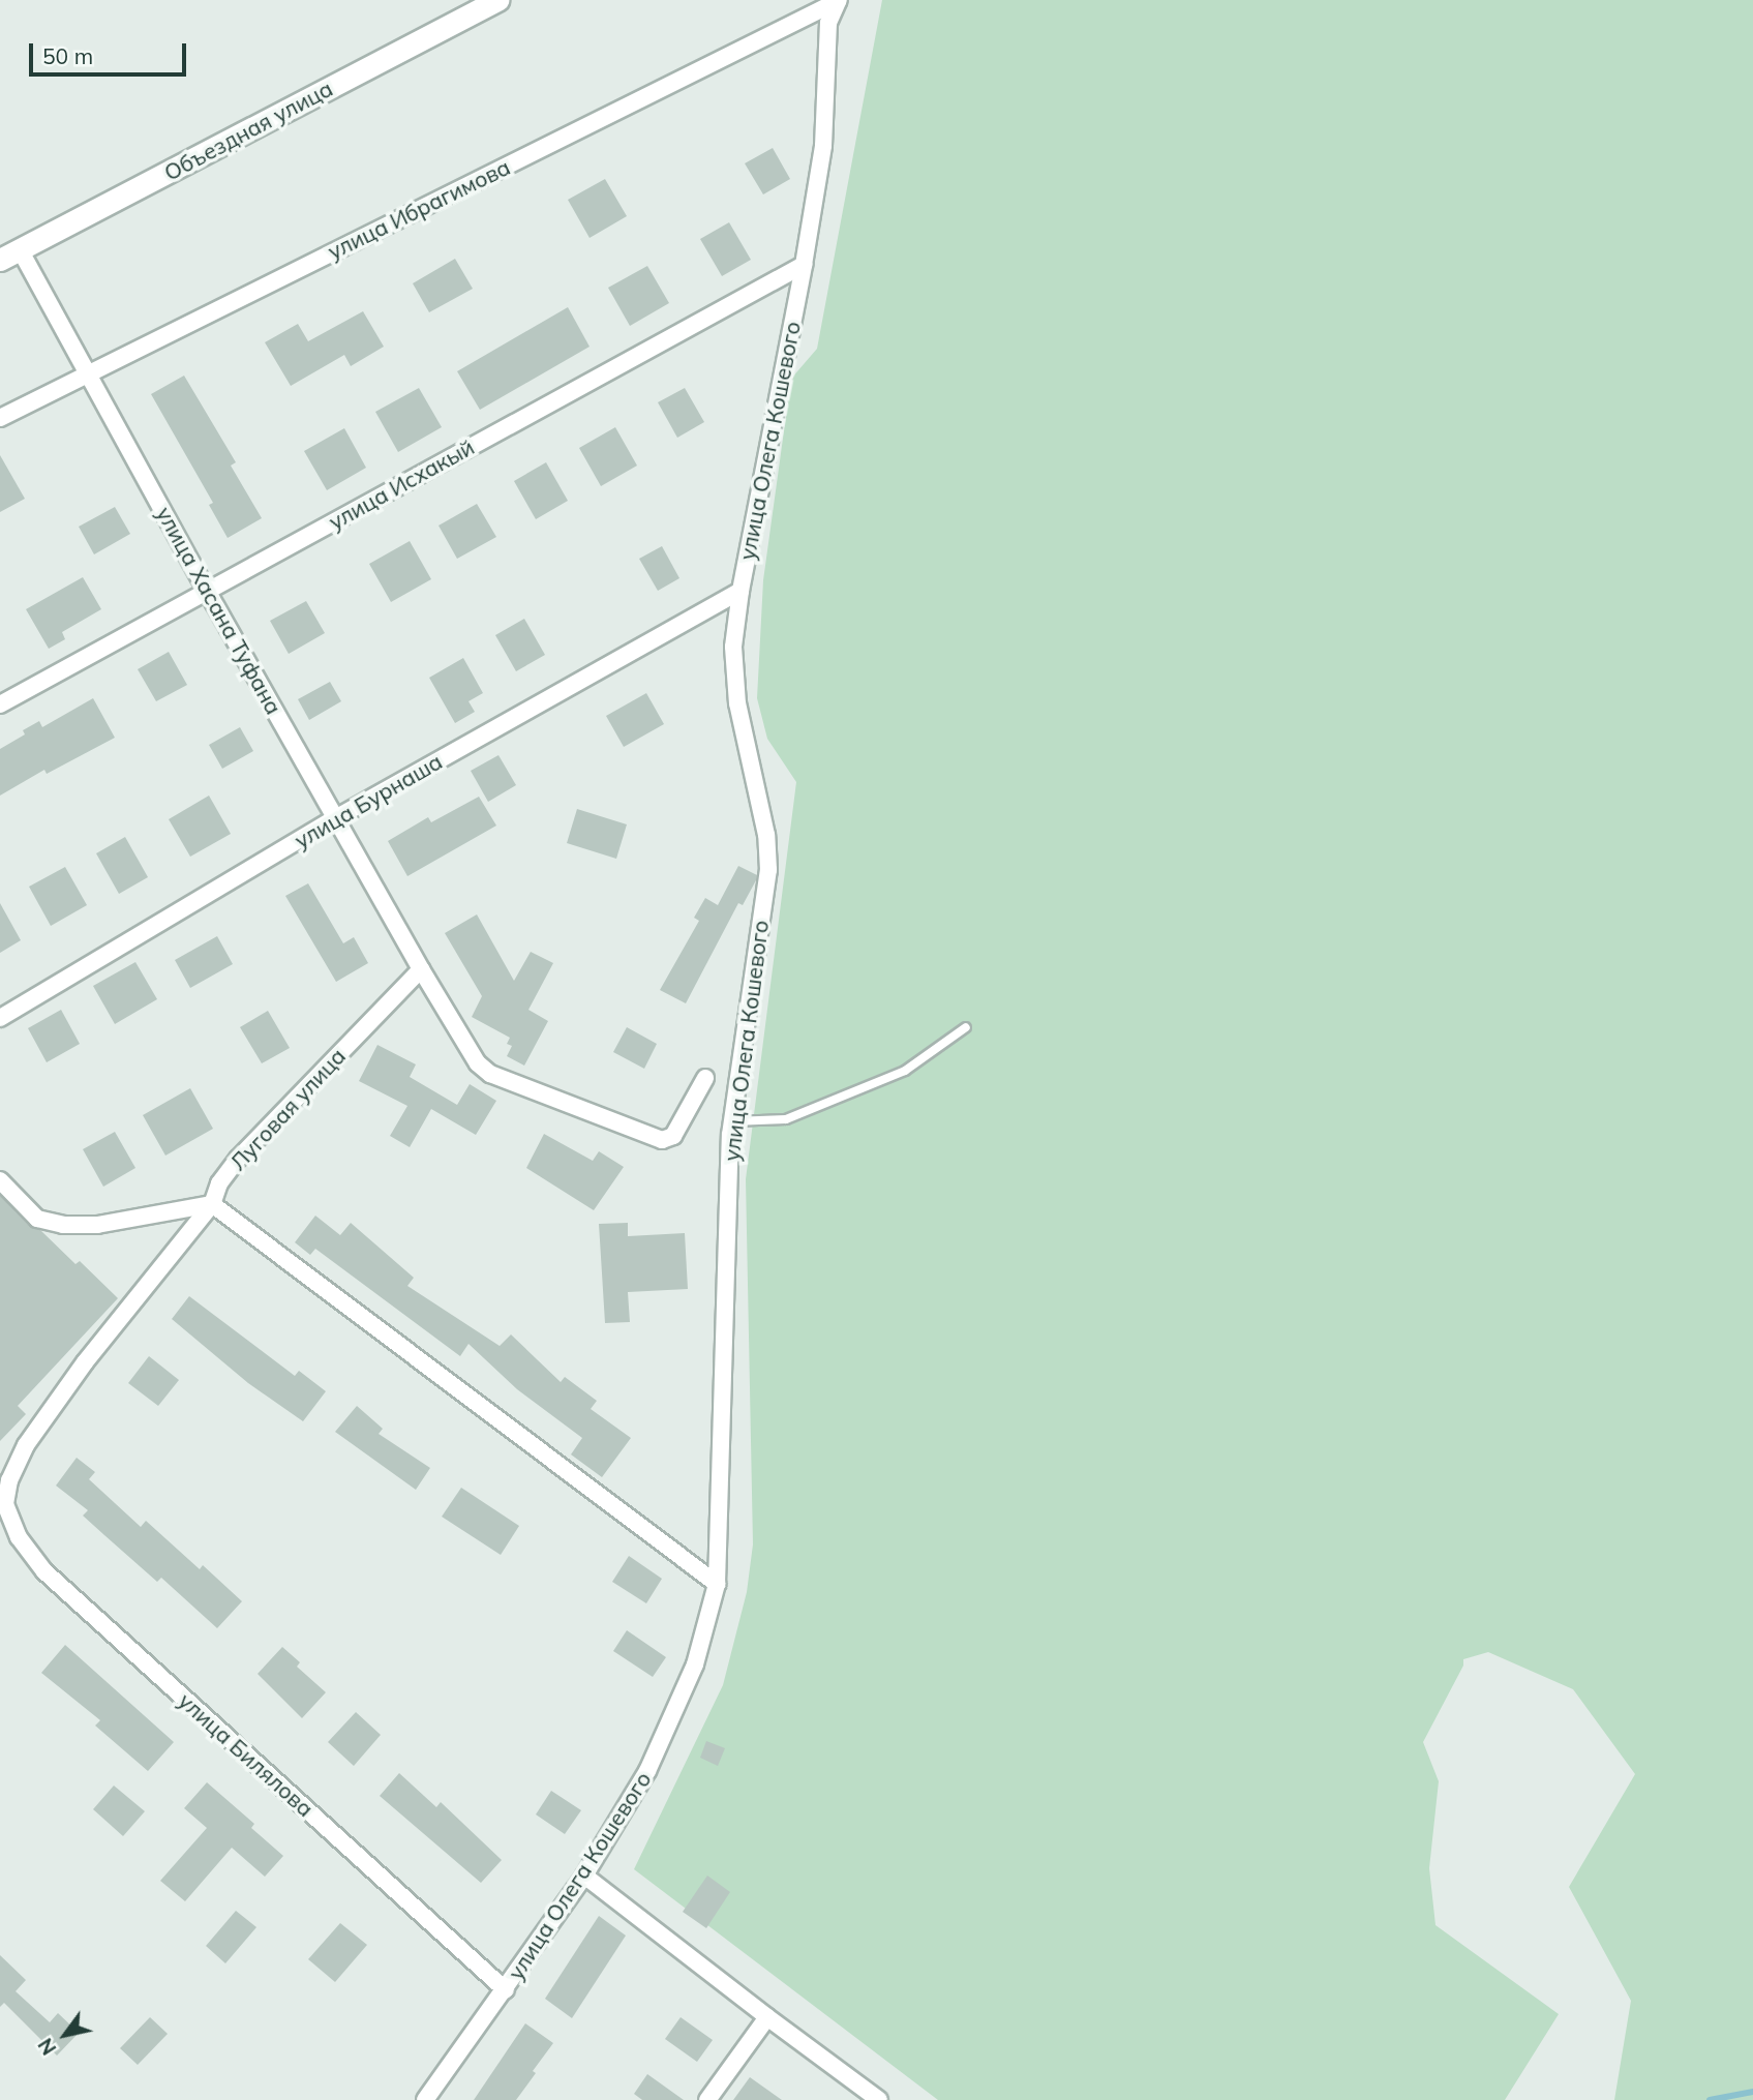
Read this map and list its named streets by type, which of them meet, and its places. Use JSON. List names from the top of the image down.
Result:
{
  "streets": {
    "street": [
      "Объездная улица",
      "улица Ибрагимова",
      "улица Олега Кошевого",
      "улица Исхакый",
      "улица Хасана Туфана",
      "улица Бурнаша",
      "Луговая улица",
      "улица Билялова"
    ]
  },
  "crossings": [
    ["Объездная улица", "улица Хасана Туфана"],
    ["улица Ибрагимова", "улица Олега Кошевого"],
    ["улица Ибрагимова", "улица Хасана Туфана"],
    ["улица Олега Кошевого", "улица Исхакый"],
    ["улица Олега Кошевого", "улица Бурнаша"],
    ["улица Олега Кошевого", "улица Билялова"],
    ["улица Исхакый", "улица Хасана Туфана"],
    ["улица Хасана Туфана", "улица Бурнаша"],
    ["улица Хасана Туфана", "Луговая улица"],
    ["Луговая улица", "улица Билялова"]
  ],
  "scale_bar": "50 m",
  "north": "bottom left"
}
